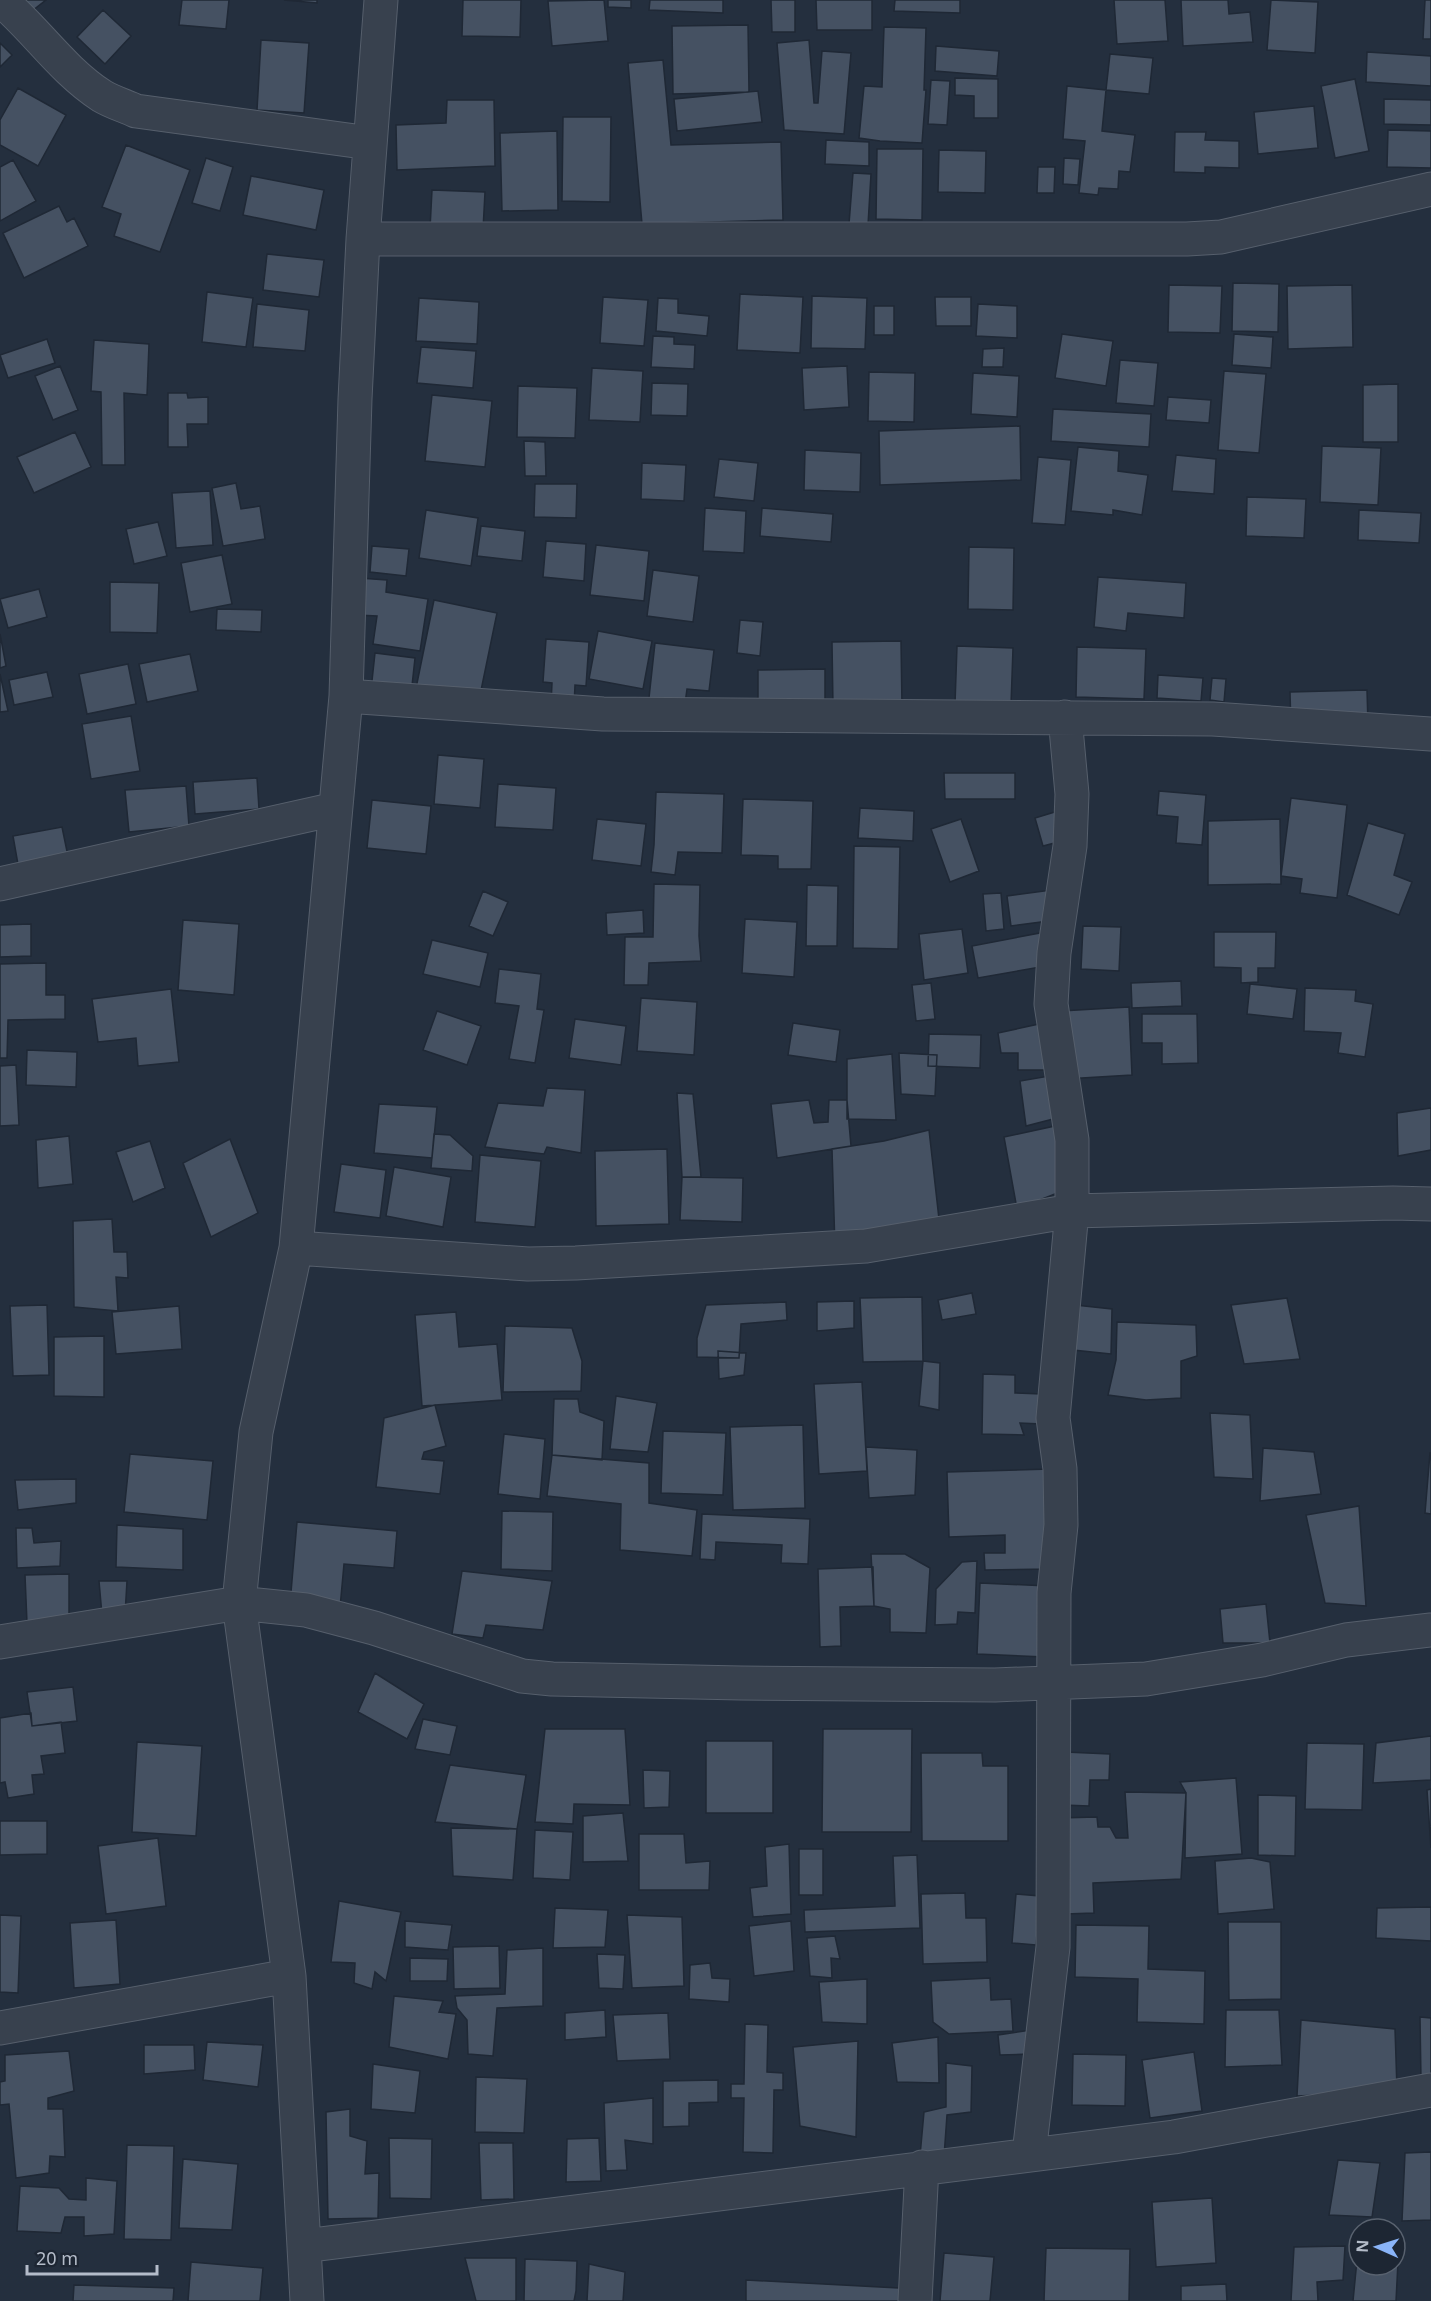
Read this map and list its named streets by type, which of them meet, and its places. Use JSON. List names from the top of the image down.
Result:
{
  "scale_bar": "20 m",
  "north": "left"
}
